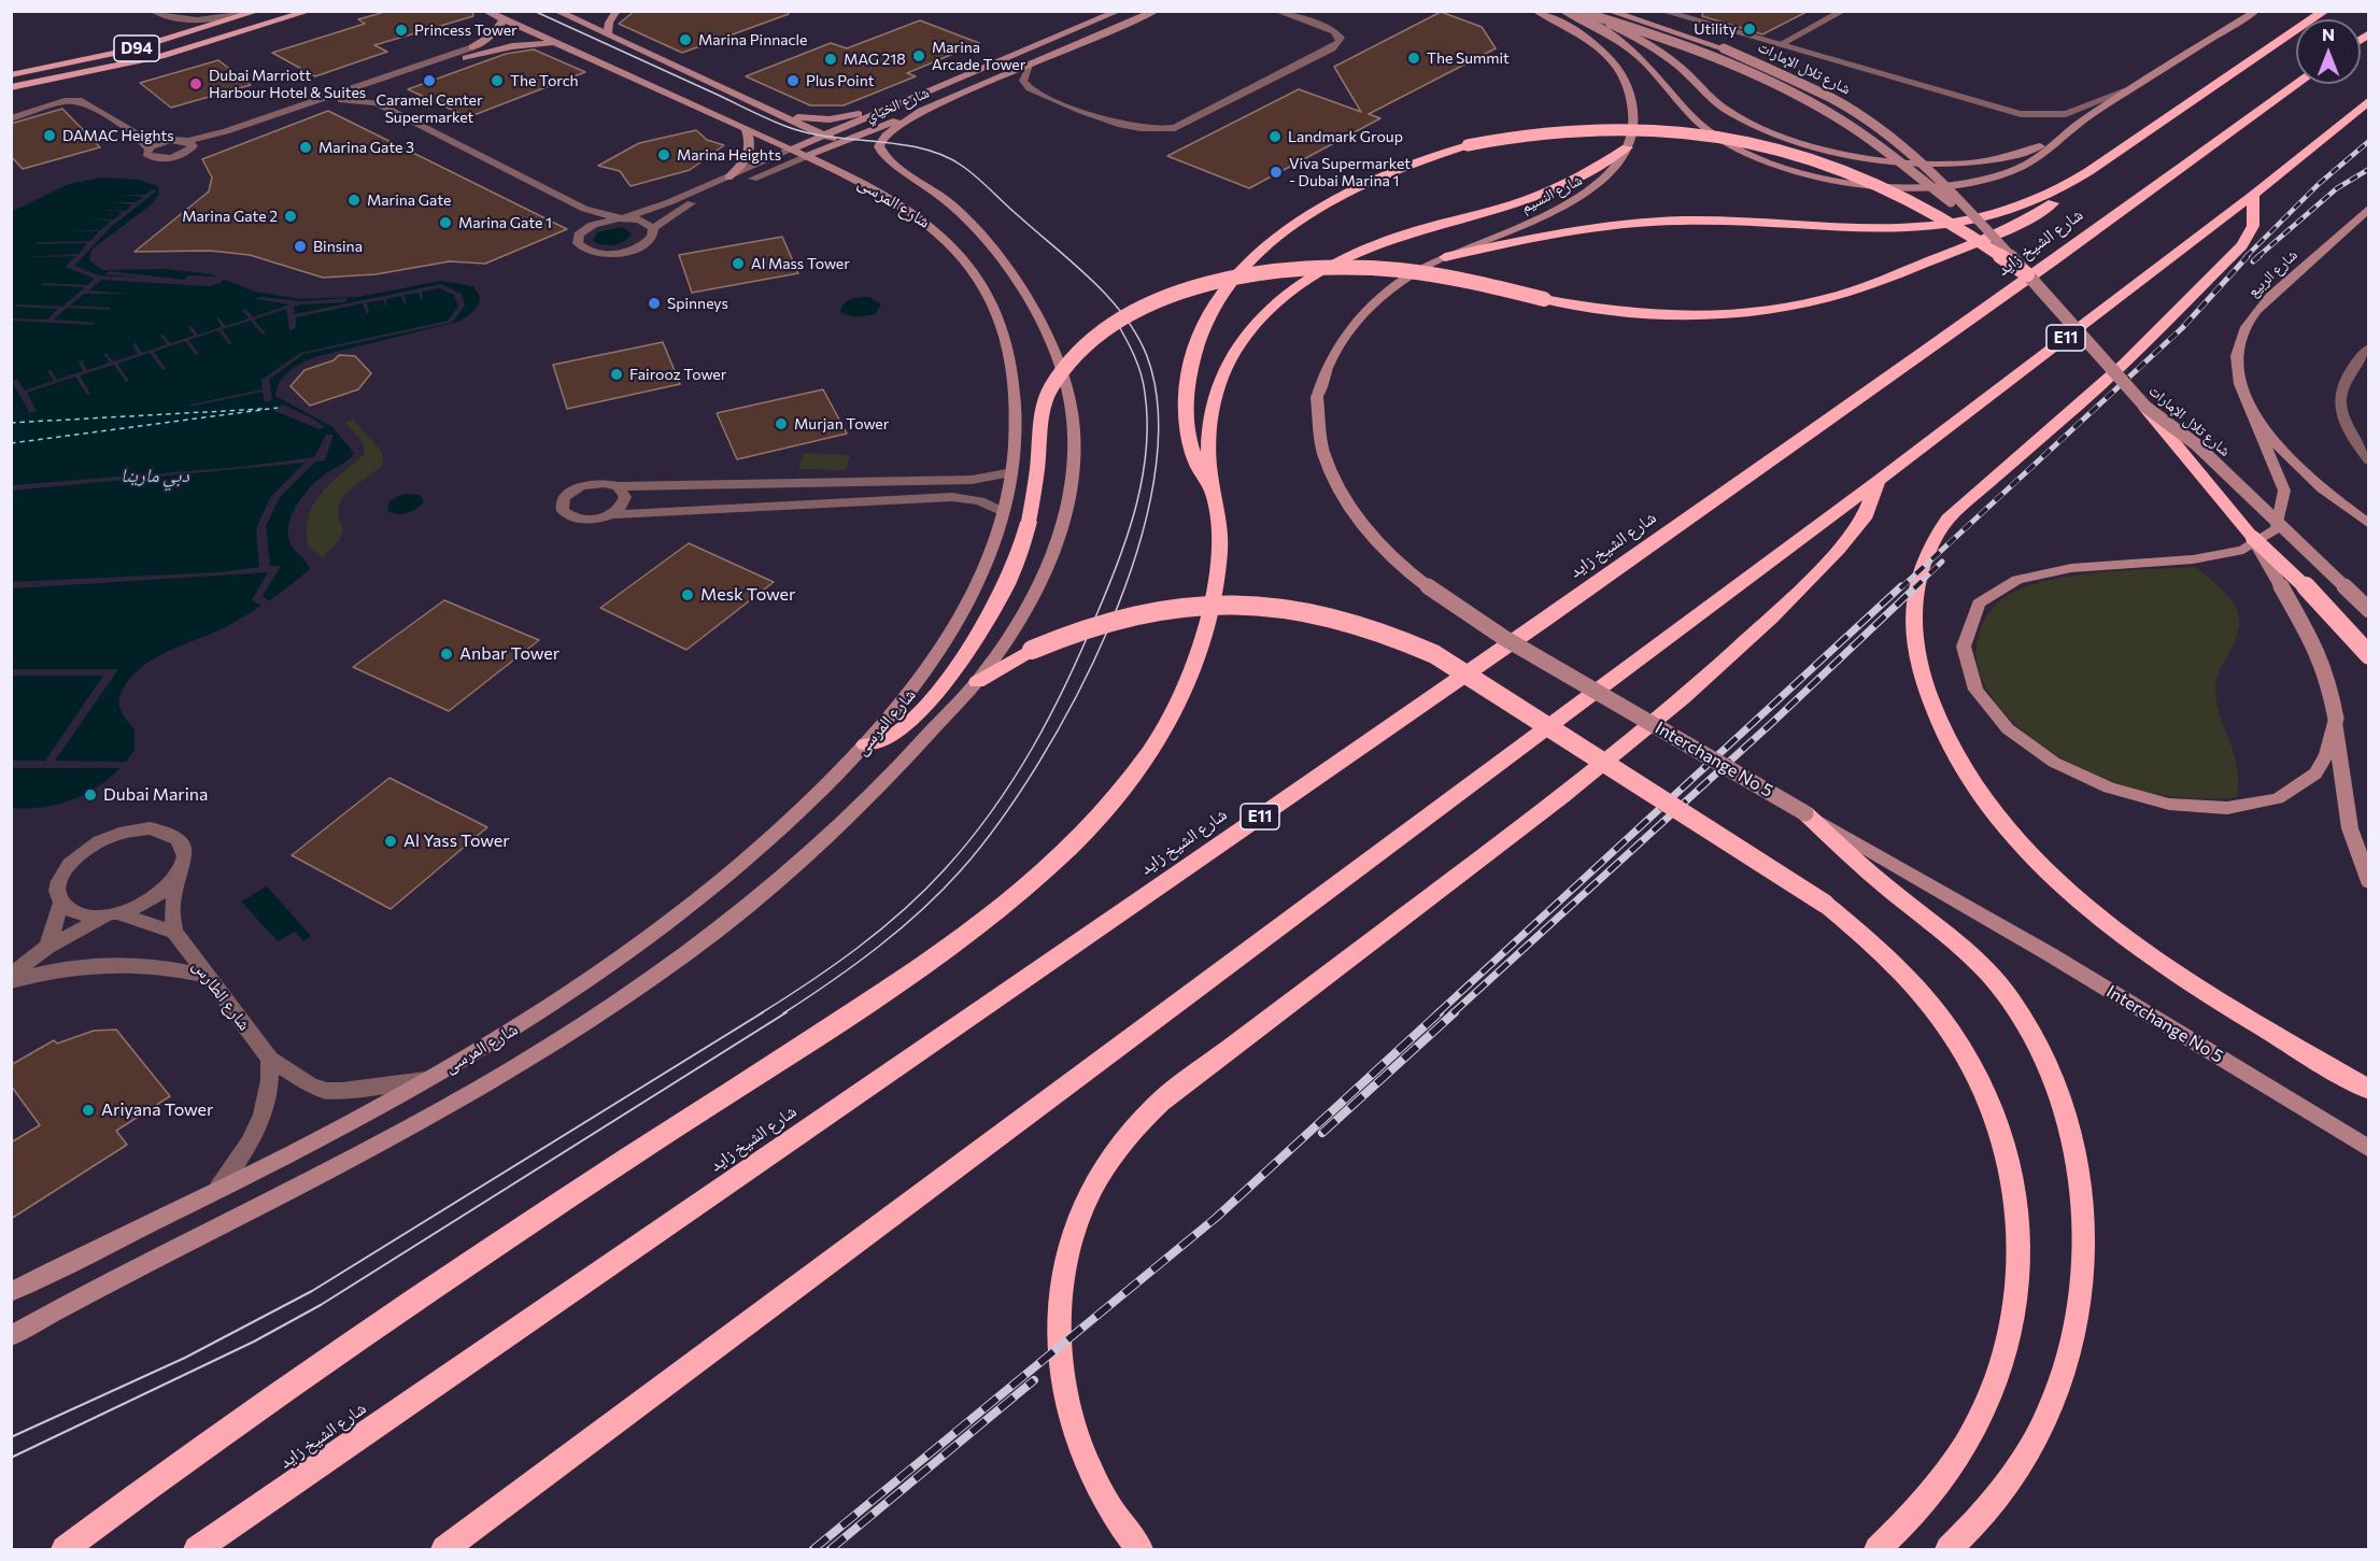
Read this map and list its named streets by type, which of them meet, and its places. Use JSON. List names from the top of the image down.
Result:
{
  "streets": {
    "highway": ["شارع الشيخ زايد", "E11"],
    "main road": [
      "D94",
      "شارع تلال الإمارات",
      "شارع الخياي",
      "شارع النسيم",
      "شارع المرسى",
      "شارع الربيع",
      "Interchange No 5"
    ],
    "street": ["شارع الطارس"]
  },
  "crossings": [
    ["شارع الخياي", "شارع المرسى"],
    ["شارع النسيم", "Interchange No 5"],
    ["شارع المرسى", "شارع الطارس"]
  ],
  "water": ["دبي مارينا"],
  "places": [
    "Utility",
    "Princess Tower",
    "Marina Pinnacle",
    "Marina Arcade Tower",
    "The Summit",
    "MAG 218",
    "Caramel Center Supermarket",
    "The Torch",
    "Plus Point",
    "Dubai Marriott Harbour Hotel & Suites",
    "DAMAC Heights",
    "Landmark Group",
    "Marina Gate 3",
    "Marina Heights",
    "Viva Supermarket - Dubai Marina 1",
    "Marina Gate",
    "Marina Gate 2",
    "Marina Gate 1",
    "Binsina",
    "Al Mass Tower",
    "Spinneys",
    "Fairooz Tower",
    "Murjan Tower",
    "Mesk Tower",
    "Anbar Tower",
    "Dubai Marina",
    "Al Yass Tower",
    "Ariyana Tower"
  ],
  "north": "top"
}
